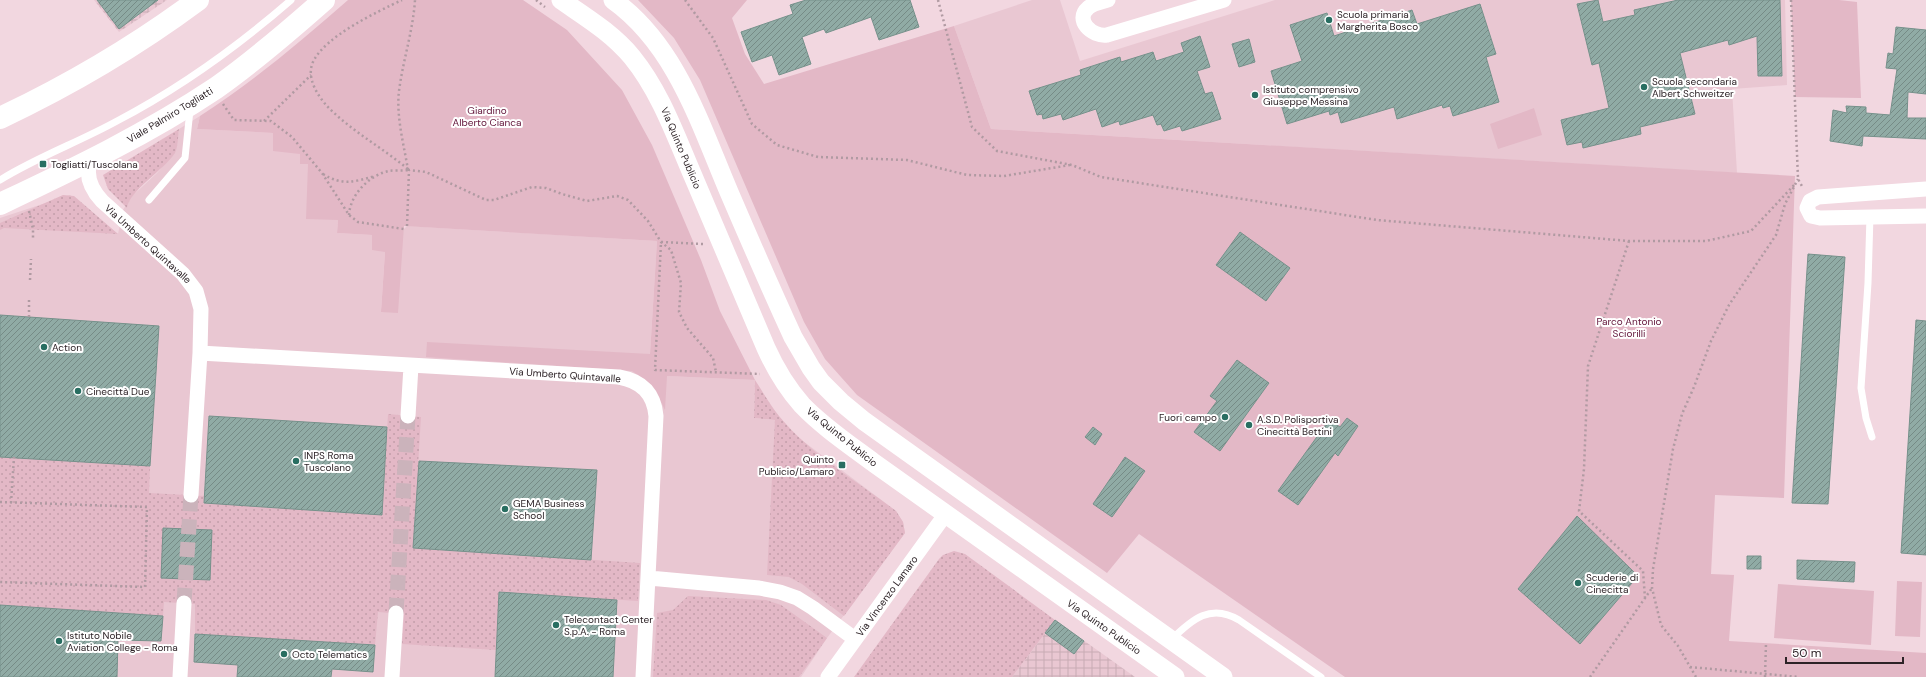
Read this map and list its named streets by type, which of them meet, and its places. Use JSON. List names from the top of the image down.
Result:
{
  "streets": {
    "main road": ["Viale Palmiro Togliatti"],
    "street": ["Via Quinto Publicio", "Via Umberto Quintavalle", "Via Vincenzo Lamaro"]
  },
  "crossings": [
    ["Viale Palmiro Togliatti", "Via Umberto Quintavalle"],
    ["Via Quinto Publicio", "Via Vincenzo Lamaro"]
  ],
  "parks": ["Giardino Alberto Cianca", "Parco Antonio Sciorilli"],
  "places": {
    "other": [
      "Scuola primaria Margherita Bosco",
      "Scuola secondaria Albert Schweitzer",
      "Istituto comprensivo Giuseppe Messina",
      "Action",
      "Cinecittà Due",
      "Fuori campo",
      "A.S.D. Polisportiva Cinecittà Bettini",
      "INPS Roma Tuscolano",
      "GEMA Business School",
      "Scuderie di Cinecitta",
      "Telecontact Center S.p.A. - Roma",
      "Istituto Nobile Aviation College - Roma",
      "Octo Telematics"
    ],
    "transit": ["Togliatti/Tuscolana", "Quinto Publicio/Lamaro"]
  },
  "scale_bar": "50 m"
}
